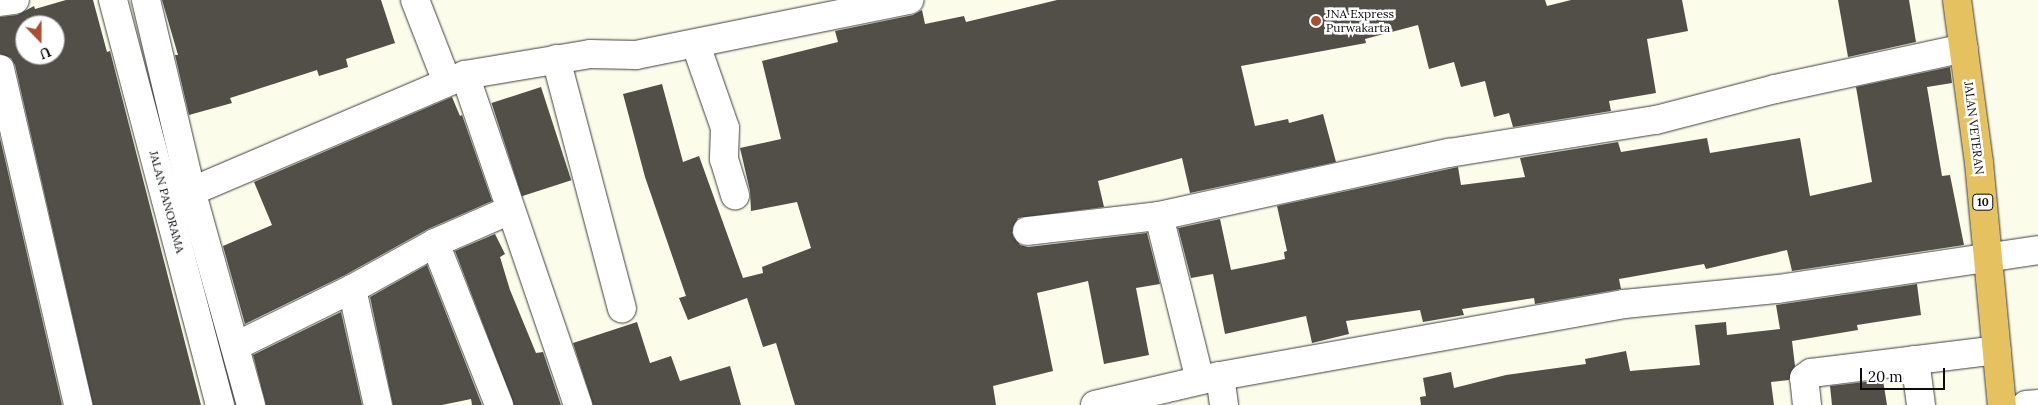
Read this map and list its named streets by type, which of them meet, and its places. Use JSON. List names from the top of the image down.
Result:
{
  "streets": {
    "highway": ["JALAN VETERAN", "10"],
    "street": ["JALAN PANORAMA"]
  },
  "places": ["JNA Express Purwakarta"],
  "scale_bar": "20 m",
  "north": "bottom"
}
